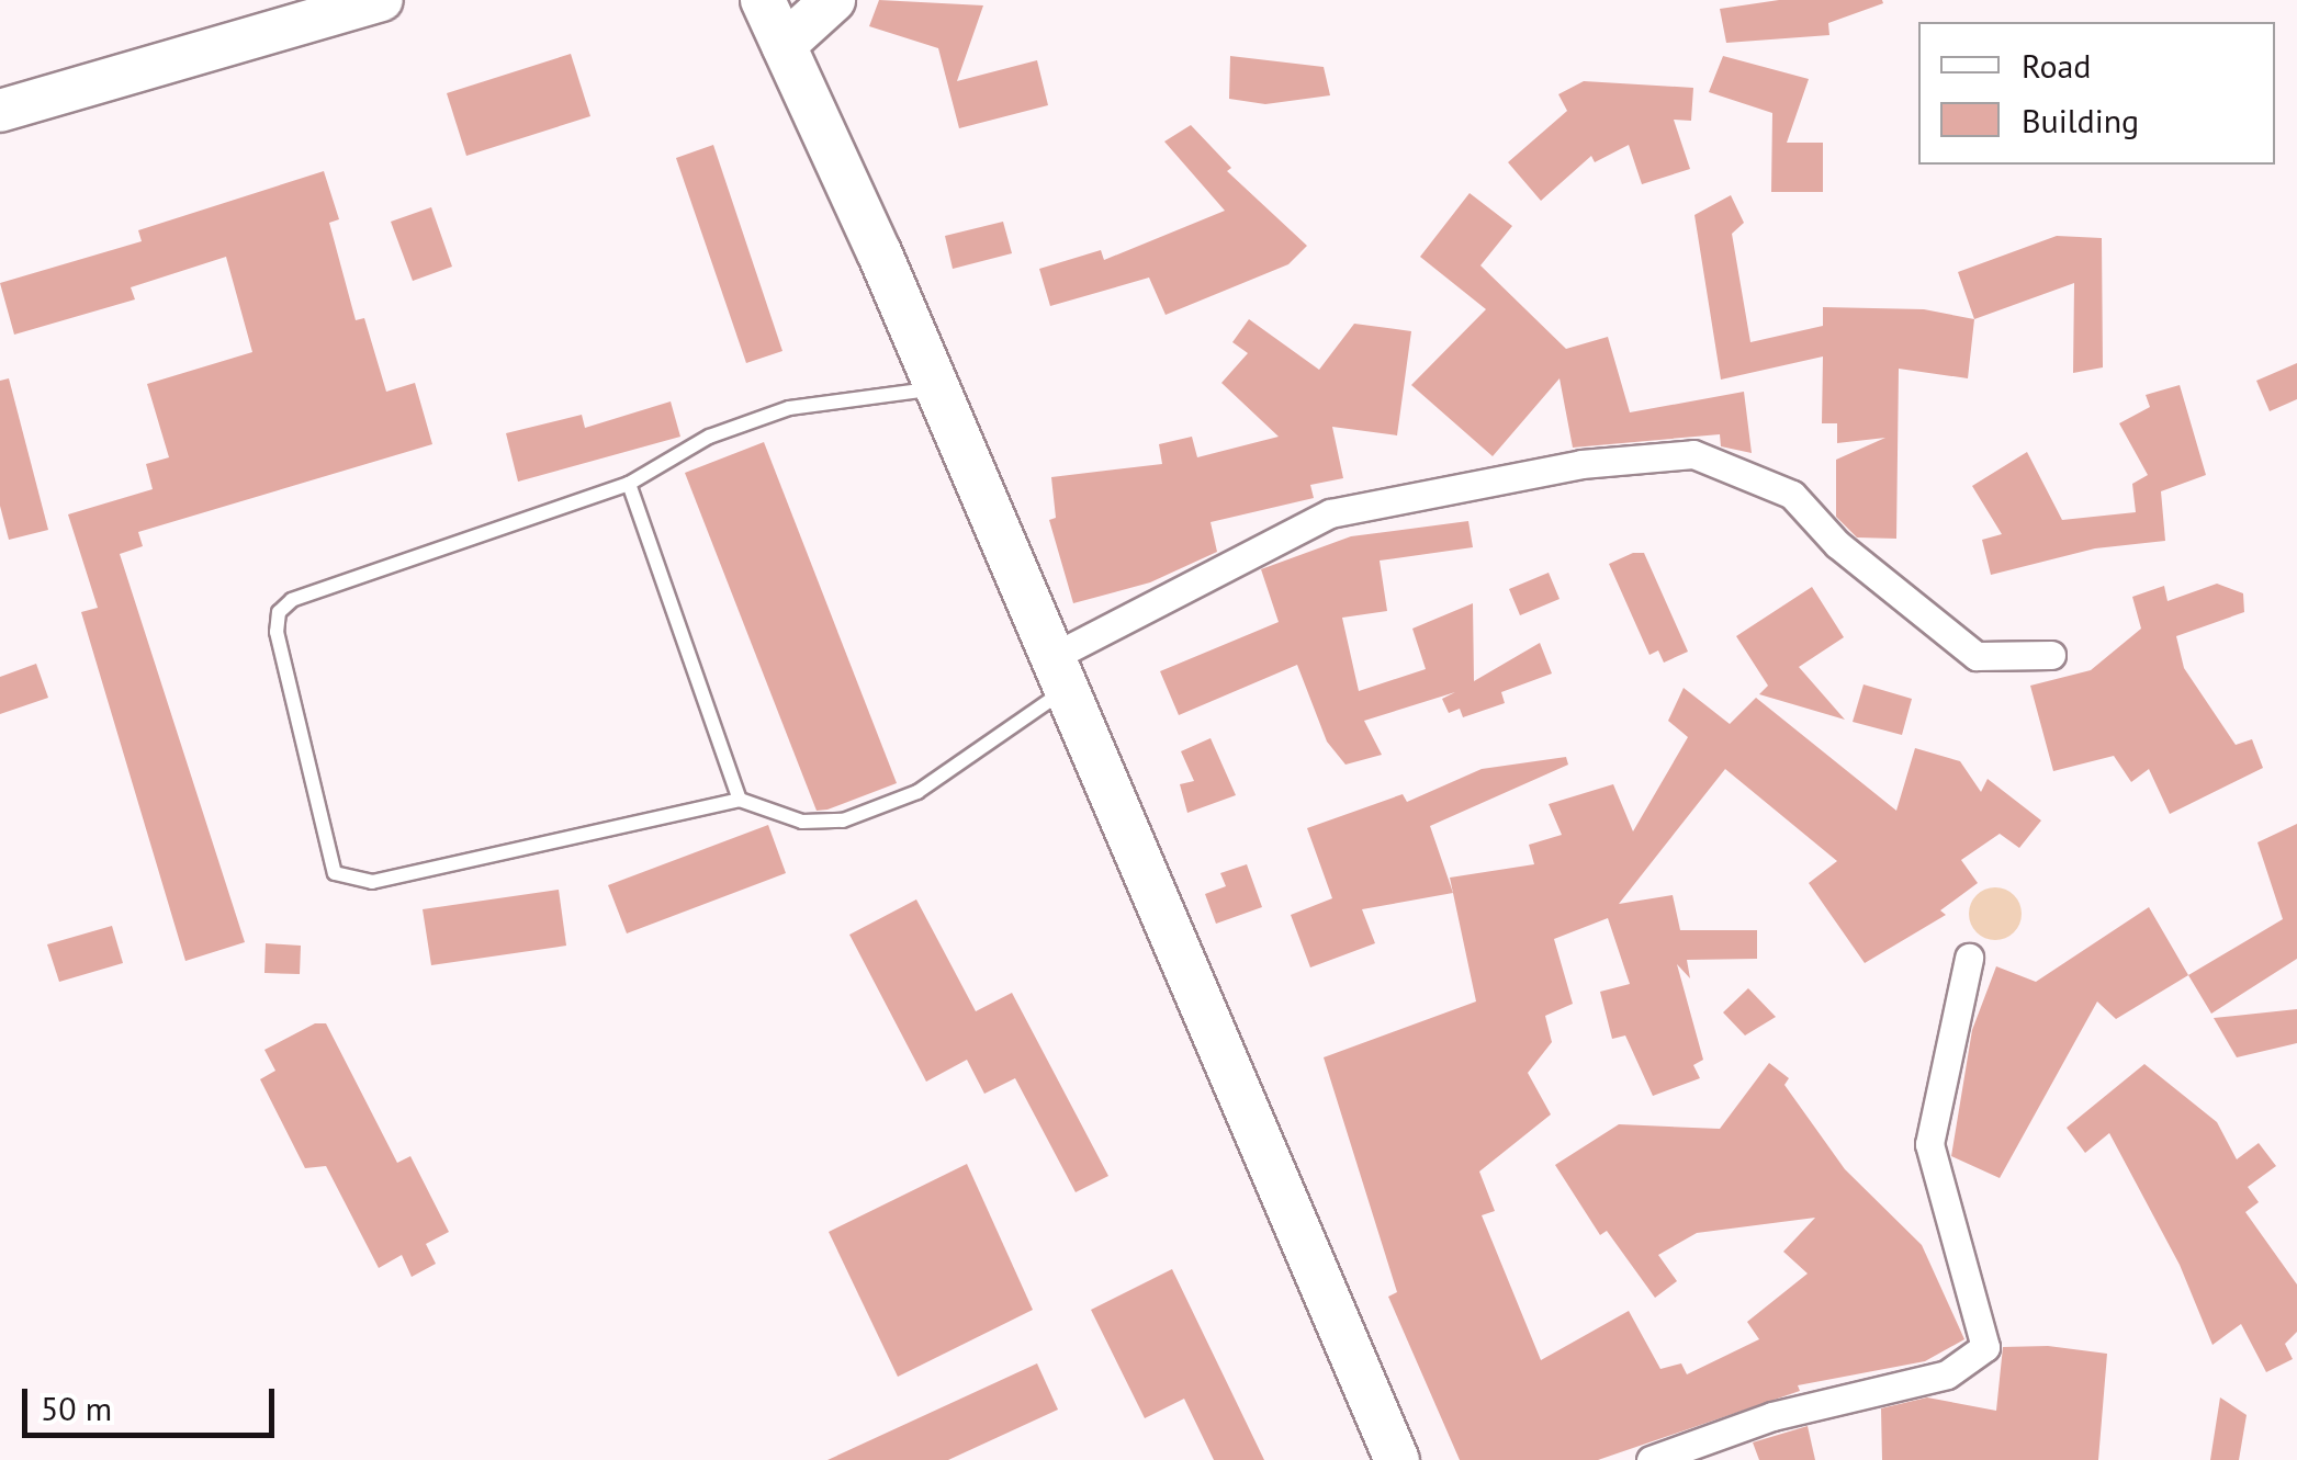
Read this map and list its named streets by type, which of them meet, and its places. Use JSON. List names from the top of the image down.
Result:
{
  "legend": ["Road", "Building"],
  "scale_bar": "50 m"
}
